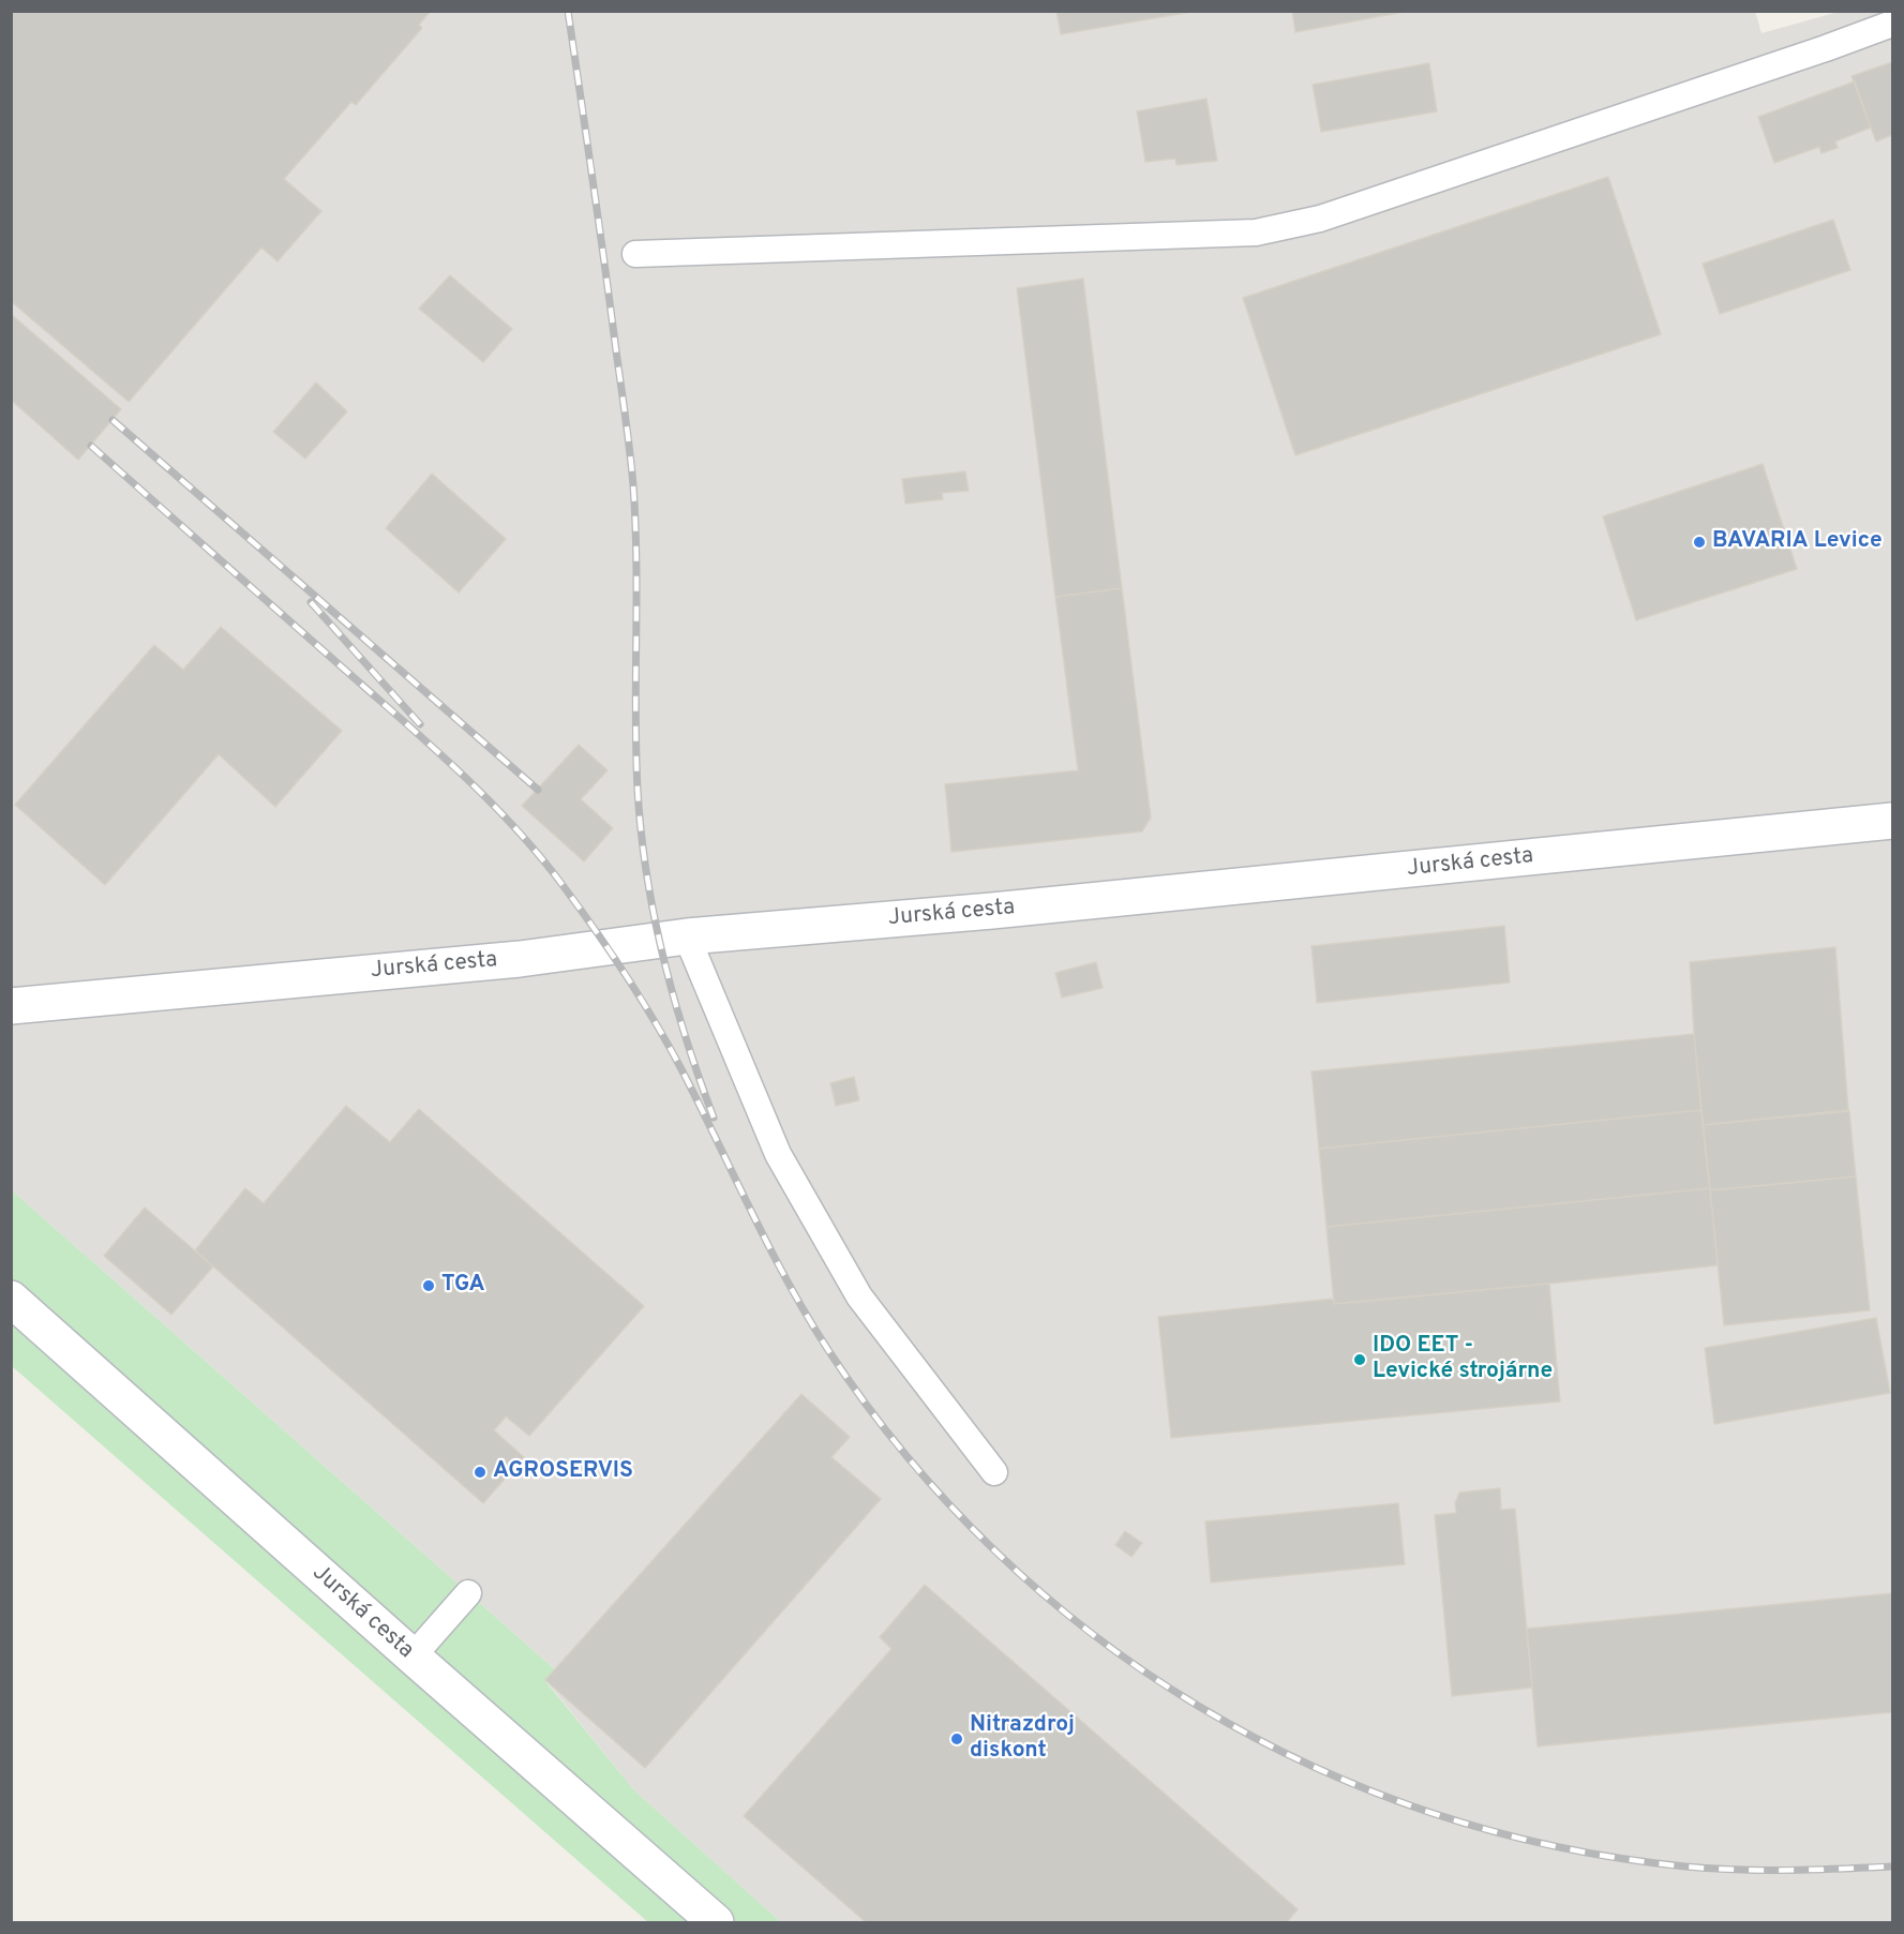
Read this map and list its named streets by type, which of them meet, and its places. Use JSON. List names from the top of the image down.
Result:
{
  "streets": {
    "street": ["Jurská cesta"]
  },
  "places": [
    "BAVARIA Levice",
    "TGA",
    "IDO EET - Levické strojárne",
    "AGROSERVIS",
    "Nitrazdroj diskont"
  ]
}
